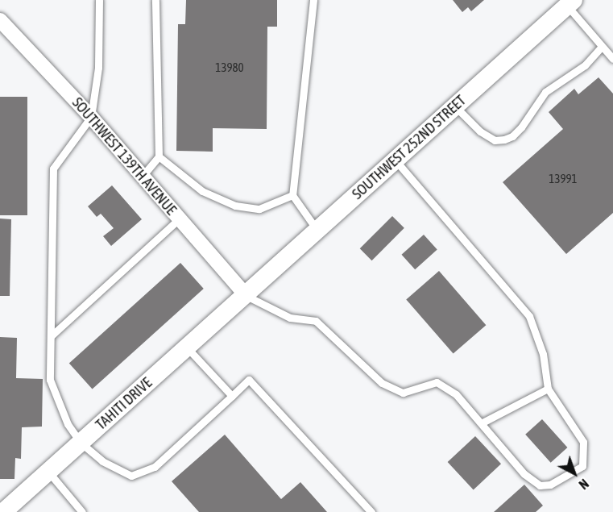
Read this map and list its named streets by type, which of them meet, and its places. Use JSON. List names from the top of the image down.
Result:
{
  "streets": {
    "street": ["SOUTHWEST 252ND STREET", "SOUTHWEST 139TH AVENUE", "TAHITI DRIVE"]
  },
  "crossings": [
    ["SOUTHWEST 252ND STREET", "SOUTHWEST 139TH AVENUE"],
    ["SOUTHWEST 252ND STREET", "TAHITI DRIVE"],
    ["SOUTHWEST 139TH AVENUE", "TAHITI DRIVE"]
  ],
  "house_numbers": ["13980", "13991"],
  "north": "bottom right"
}
